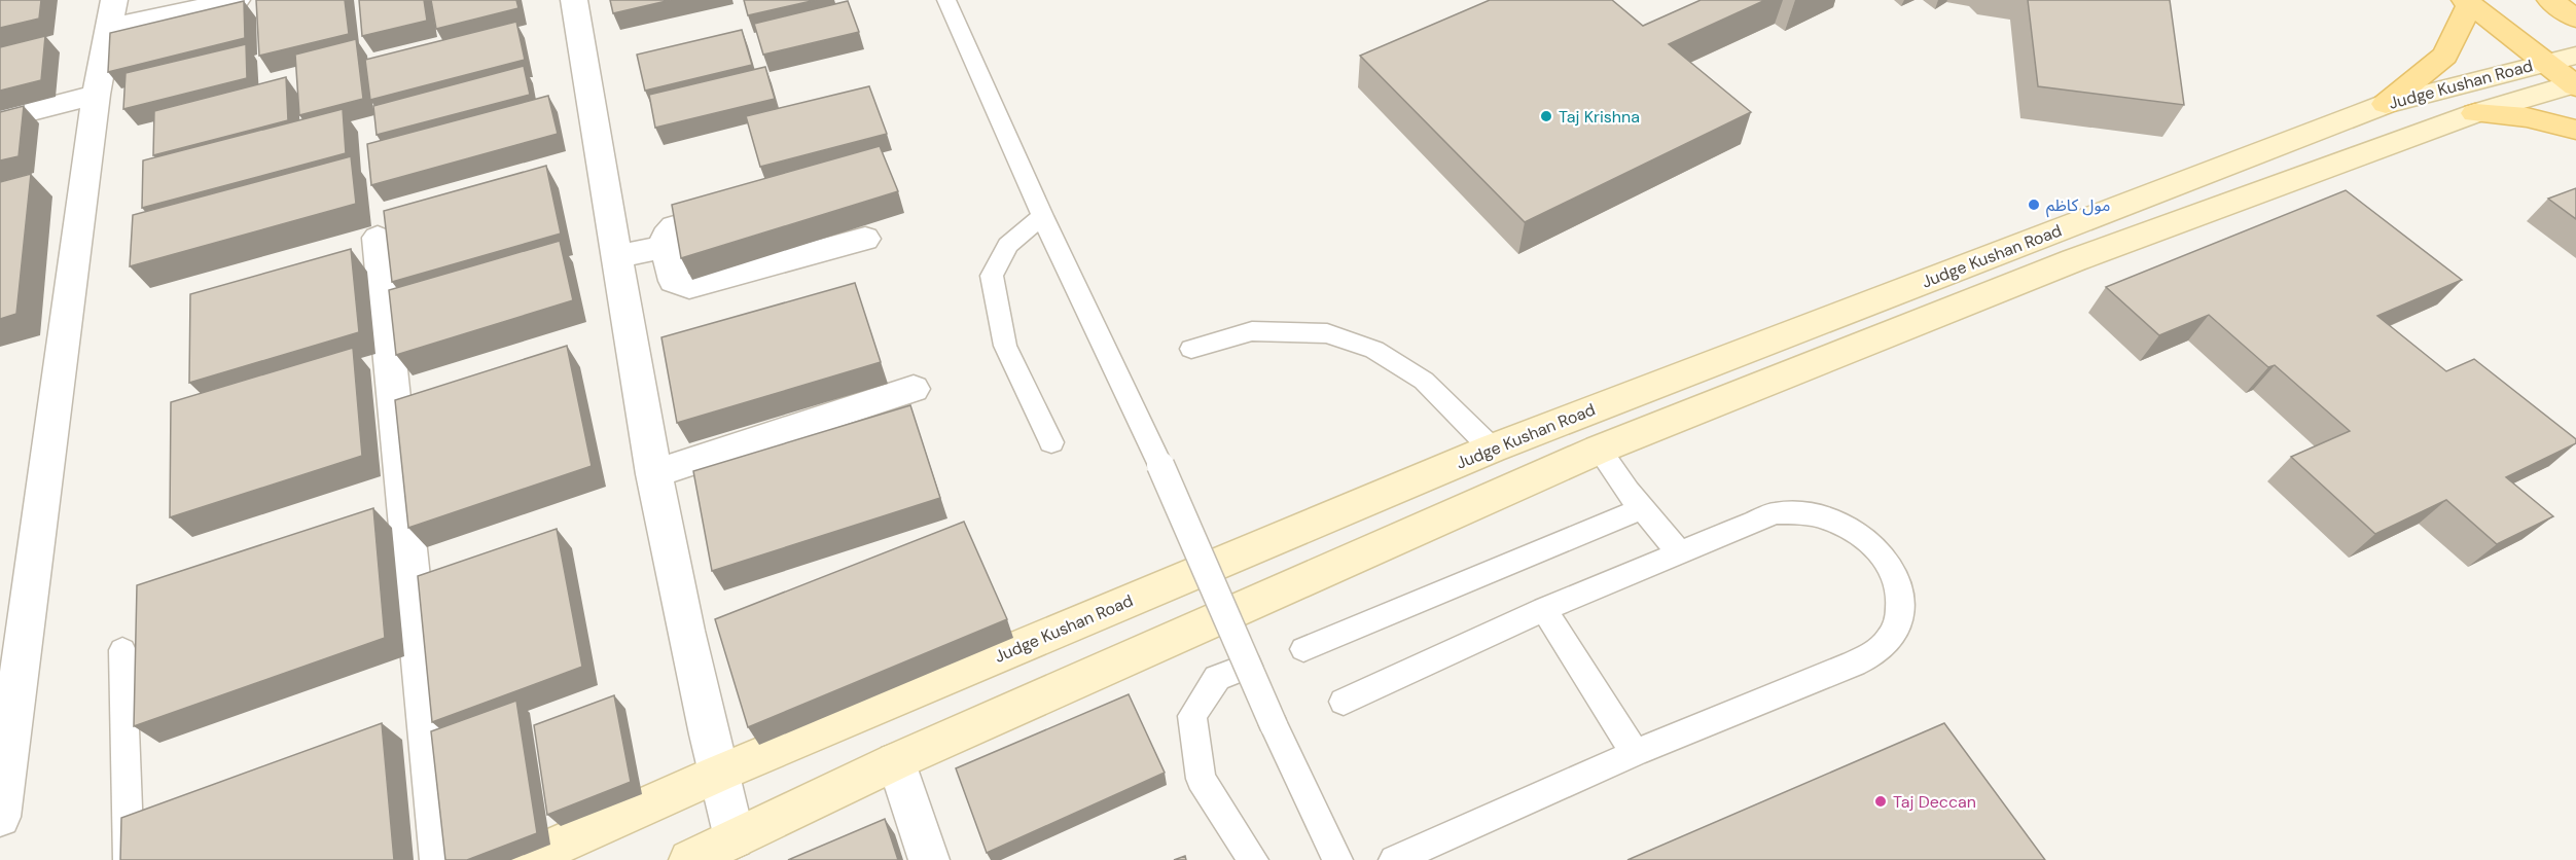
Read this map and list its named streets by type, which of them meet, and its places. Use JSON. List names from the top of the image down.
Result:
{
  "streets": {
    "main road": ["Judge Kushan Road"]
  },
  "places": ["Taj Krishna", "مول كاظم", "Taj Deccan"]
}
